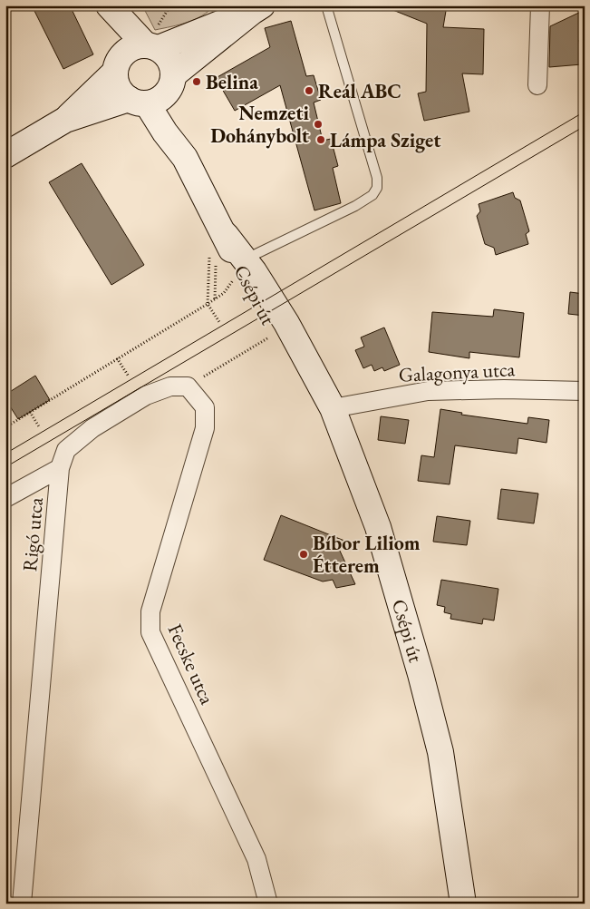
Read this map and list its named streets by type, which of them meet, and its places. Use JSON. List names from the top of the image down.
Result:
{
  "streets": {
    "street": [
      "Csépi út",
      "Galagonya utca",
      "Rigó utca",
      "Fecske utca"
    ]
  },
  "crossings": [
    ["Csépi út", "Galagonya utca"],
    ["Rigó utca", "Fecske utca"]
  ],
  "places": [
    "Belina",
    "Reál ABC",
    "Nemzeti Dohánybolt",
    "Lámpa Sziget",
    "Bíbor Liliom Étterem"
  ]
}
